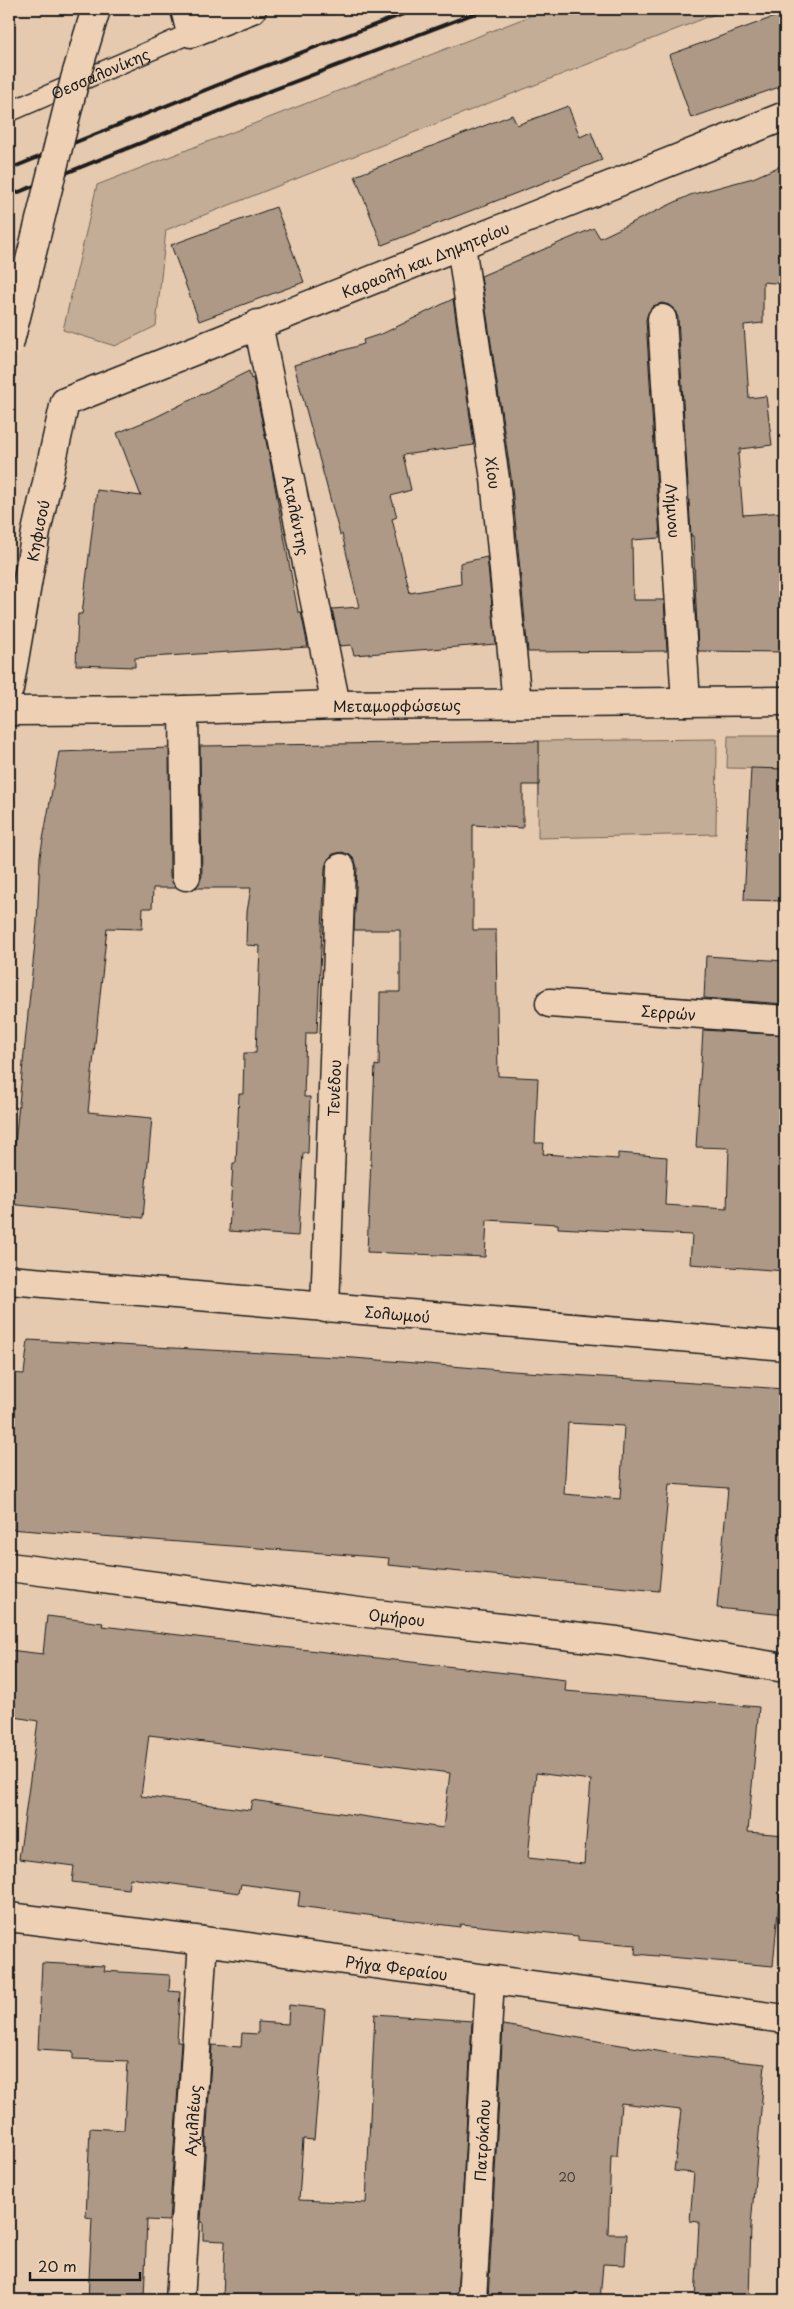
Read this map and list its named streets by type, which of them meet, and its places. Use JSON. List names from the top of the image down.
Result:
{
  "streets": {
    "main road": [
      "Θεσσαλονίκης",
      "Καραολή και Δημητρίου",
      "Χίου",
      "Λήμνου",
      "Αταλάντης",
      "Κηφισού",
      "Μεταμορφώσεως",
      "Σερρών",
      "Τενέδου",
      "Σολωμού",
      "Ομήρου",
      "Ρήγα Φεραίου",
      "Αχιλλέως",
      "Πατρόκλου"
    ]
  },
  "crossings": [
    ["Καραολή και Δημητρίου", "Χίου"],
    ["Καραολή και Δημητρίου", "Αταλάντης"],
    ["Καραολή και Δημητρίου", "Κηφισού"],
    ["Χίου", "Μεταμορφώσεως"],
    ["Λήμνου", "Μεταμορφώσεως"],
    ["Αταλάντης", "Μεταμορφώσεως"],
    ["Τενέδου", "Σολωμού"],
    ["Ρήγα Φεραίου", "Αχιλλέως"],
    ["Ρήγα Φεραίου", "Πατρόκλου"]
  ],
  "house_numbers": ["20"],
  "scale_bar": "20 m"
}
